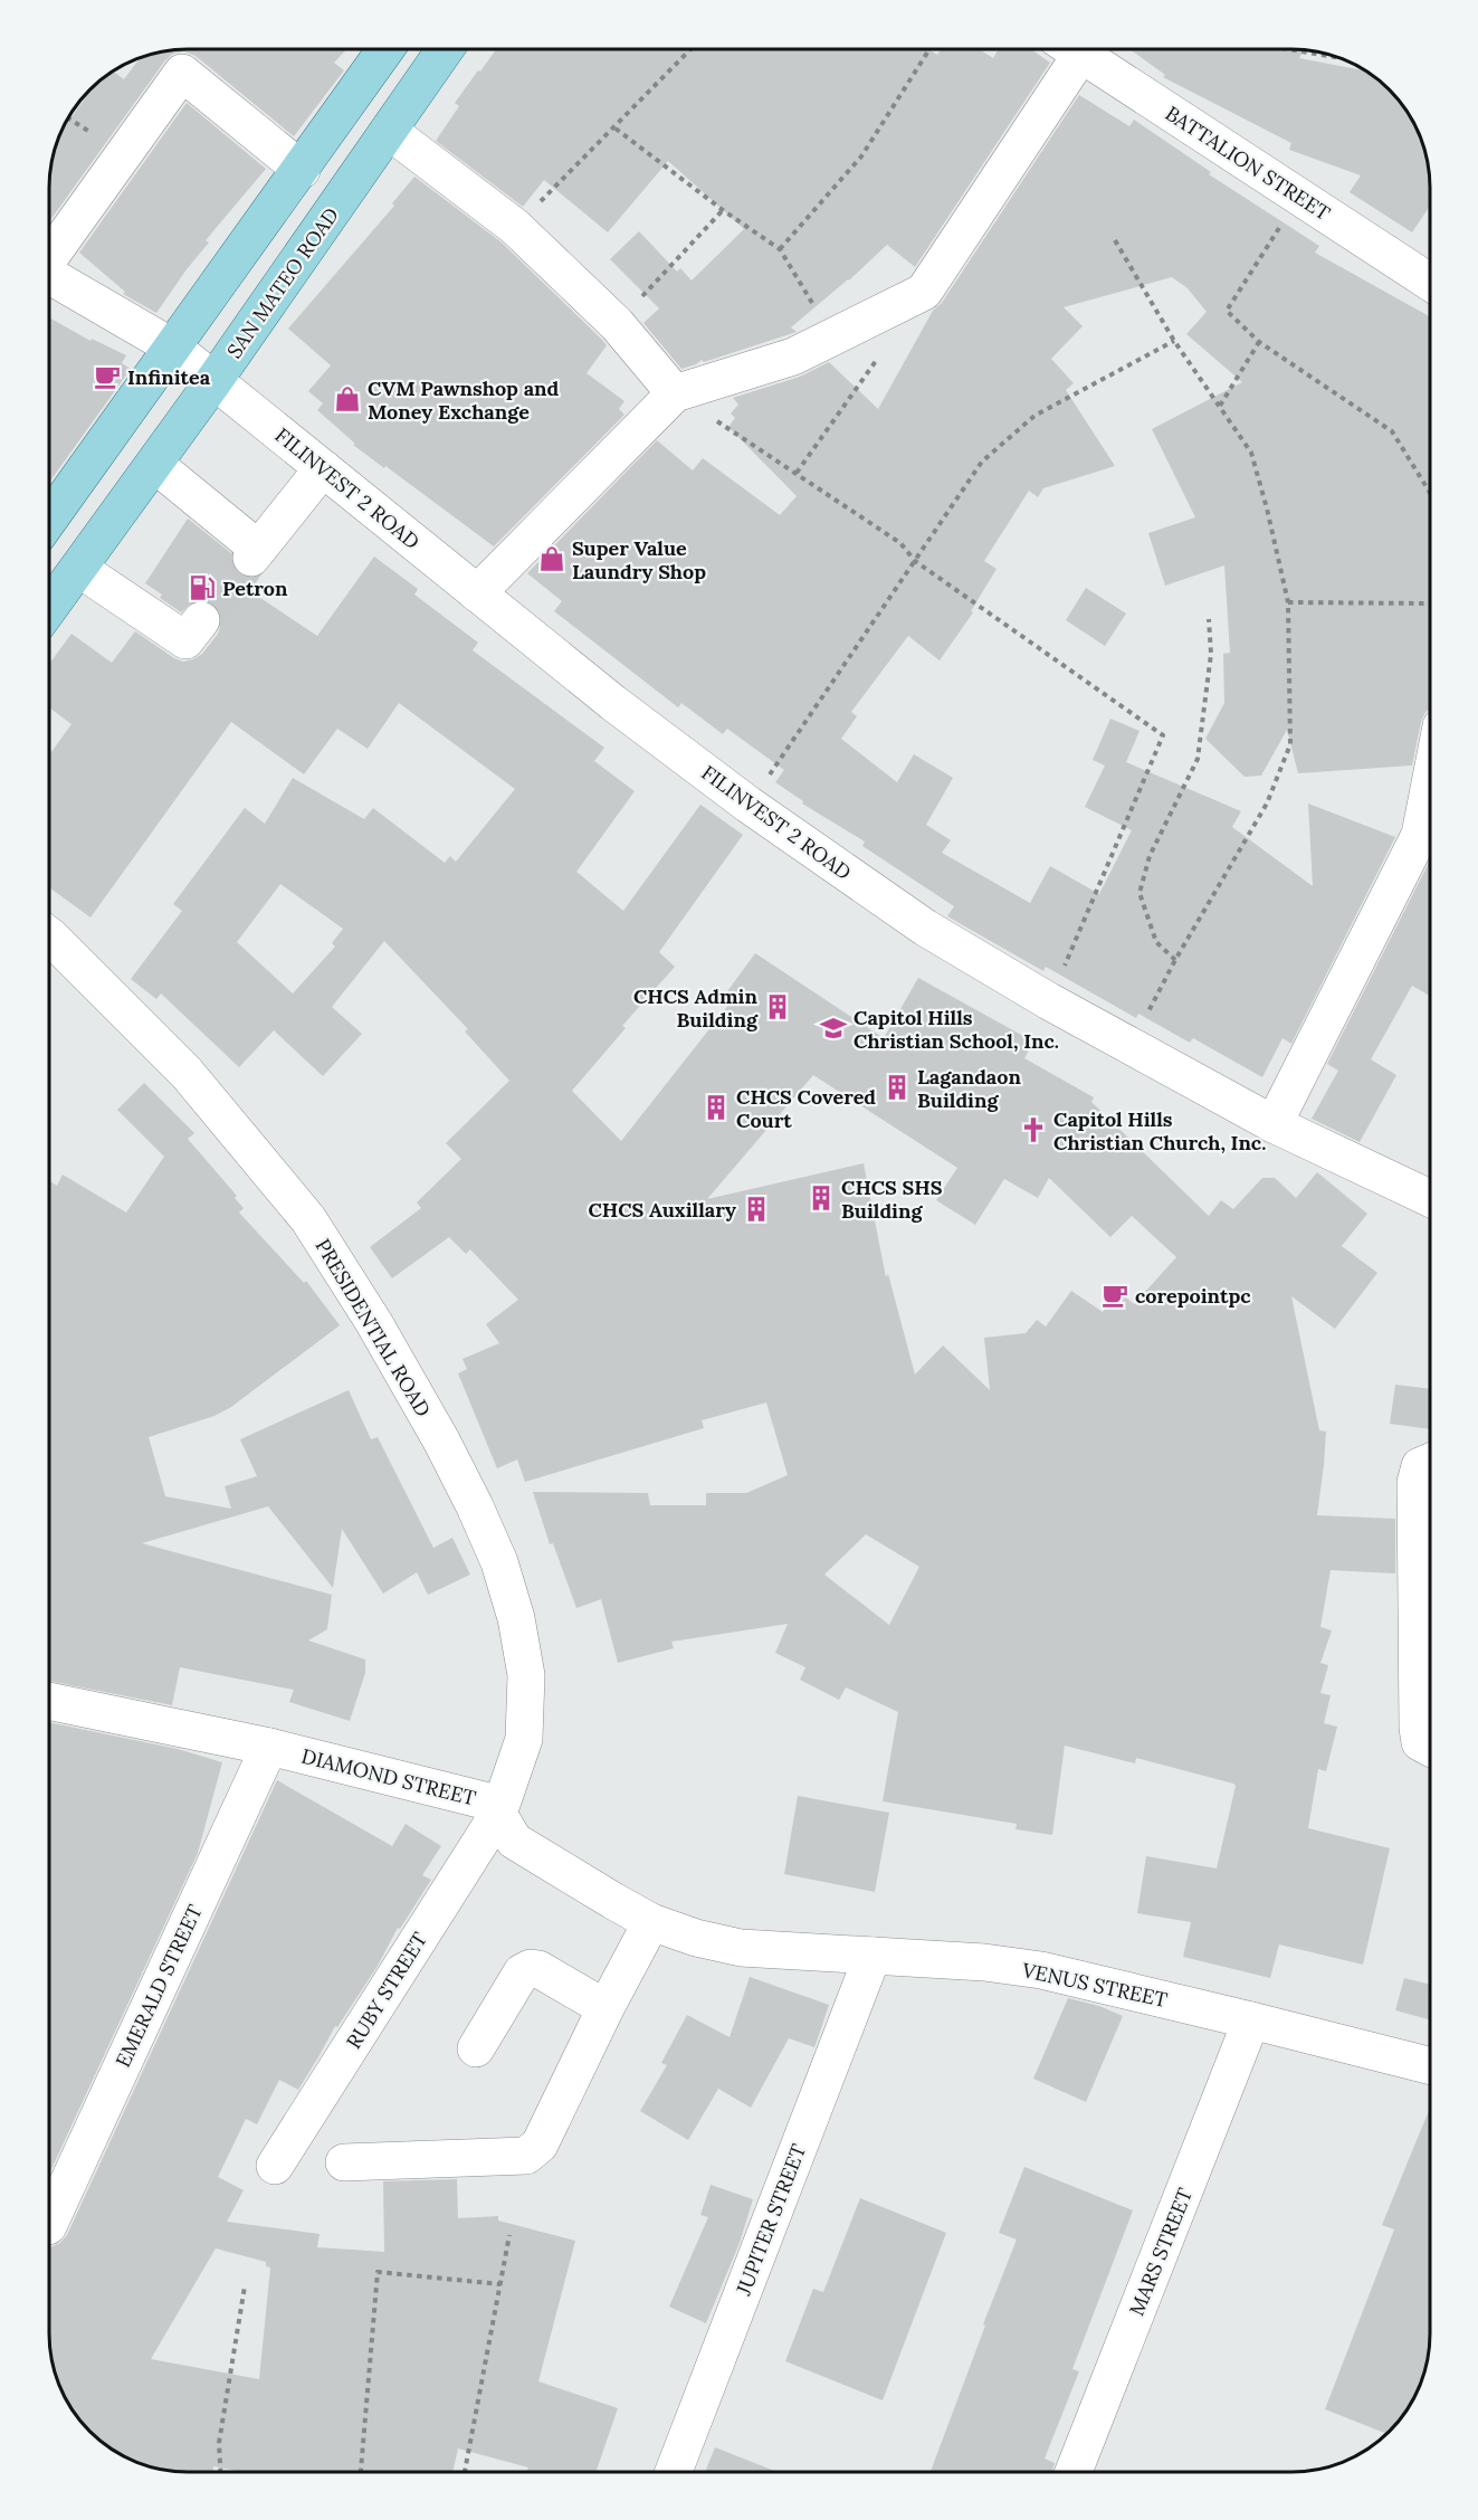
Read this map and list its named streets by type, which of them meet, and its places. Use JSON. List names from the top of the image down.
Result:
{
  "streets": {
    "main road": ["SAN MATEO ROAD"],
    "street": [
      "BATTALION STREET",
      "FILINVEST 2 ROAD",
      "PRESIDENTIAL ROAD",
      "DIAMOND STREET",
      "VENUS STREET",
      "EMERALD STREET",
      "RUBY STREET",
      "JUPITER STREET",
      "MARS STREET"
    ]
  },
  "crossings": [
    ["SAN MATEO ROAD", "FILINVEST 2 ROAD"],
    ["PRESIDENTIAL ROAD", "DIAMOND STREET"],
    ["PRESIDENTIAL ROAD", "RUBY STREET"],
    ["DIAMOND STREET", "VENUS STREET"],
    ["DIAMOND STREET", "EMERALD STREET"],
    ["DIAMOND STREET", "RUBY STREET"],
    ["VENUS STREET", "JUPITER STREET"],
    ["VENUS STREET", "MARS STREET"]
  ],
  "places": {
    "cafe": ["Infinitea", "corepointpc"],
    "shop": ["CVM Pawnshop and Money Exchange", "Super Value Laundry Shop"],
    "fuel station": ["Petron"],
    "building": [
      "CHCS Admin Building",
      "Lagandaon Building",
      "CHCS Covered Court",
      "CHCS SHS Building",
      "CHCS Auxillary"
    ],
    "school or university": ["Capitol Hills Christian School, Inc."],
    "church": ["Capitol Hills Christian Church, Inc."]
  }
}
